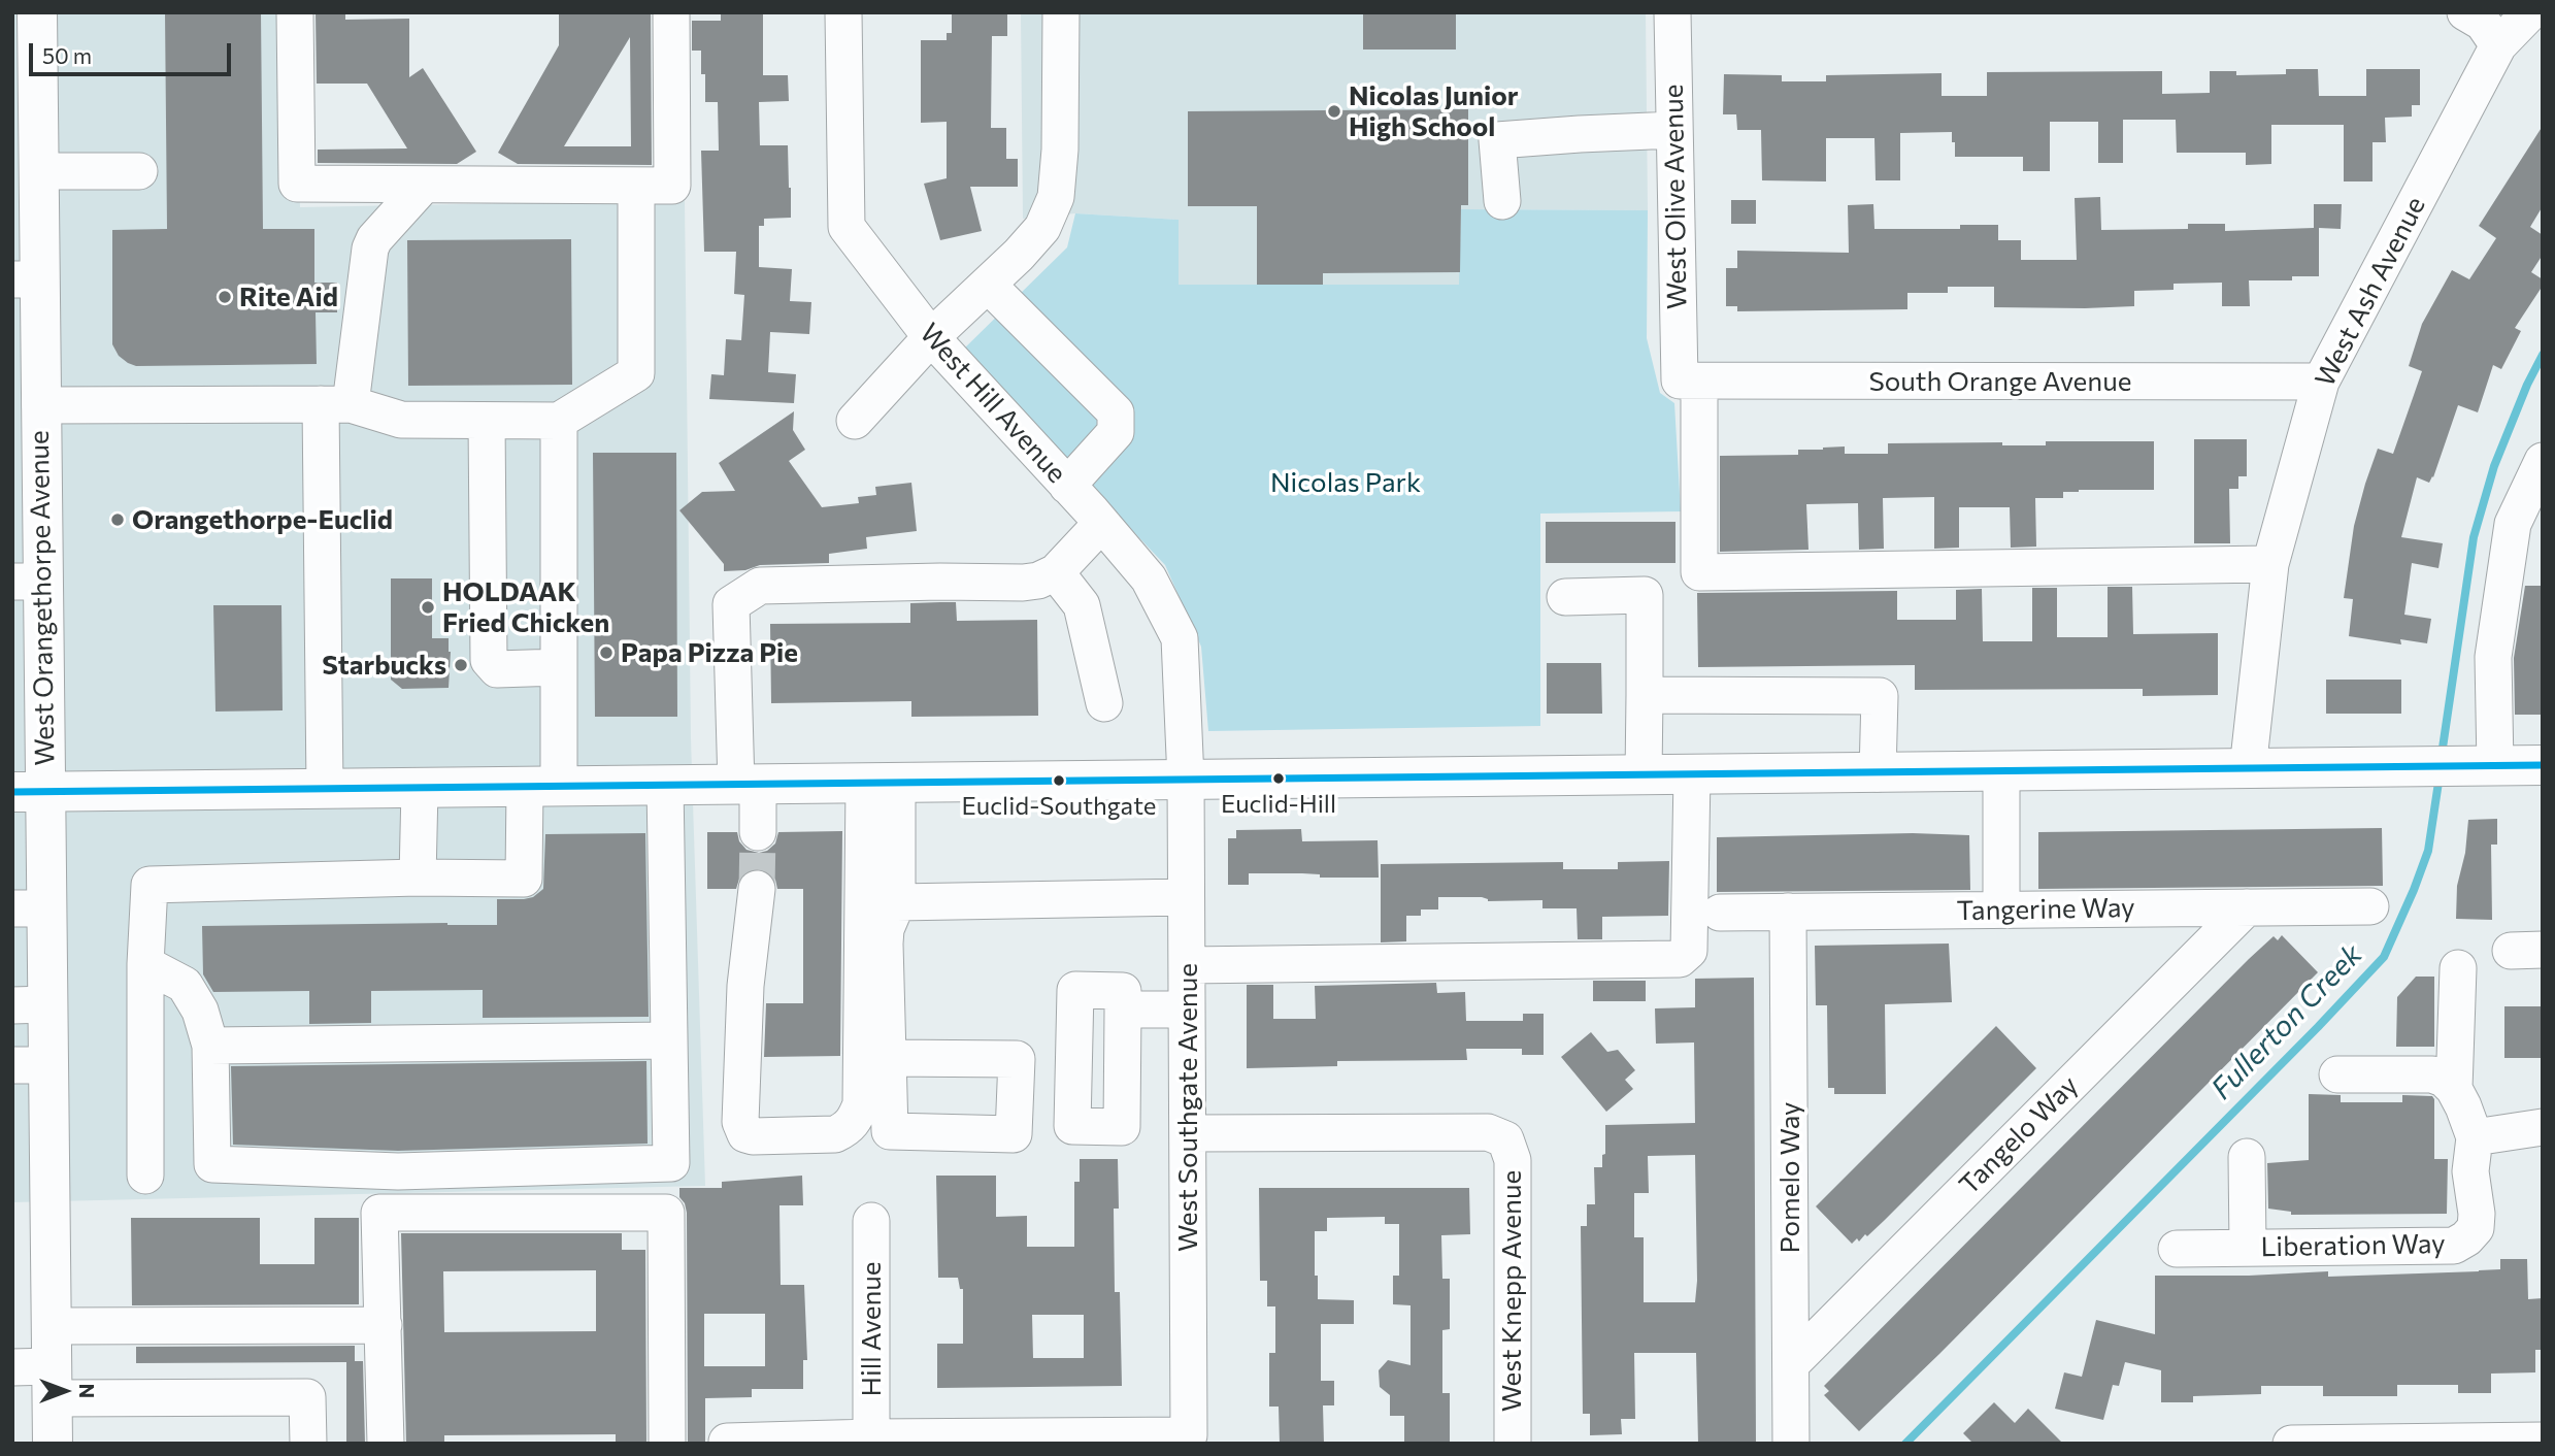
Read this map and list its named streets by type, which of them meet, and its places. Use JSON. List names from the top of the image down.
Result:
{
  "streets": {
    "main road": ["West Orangethorpe Avenue"],
    "street": [
      "West Olive Avenue",
      "West Ash Avenue",
      "South Orange Avenue",
      "West Hill Avenue",
      "Tangerine Way",
      "West Southgate Avenue",
      "Tangelo Way",
      "Pomelo Way",
      "Liberation Way",
      "West Knepp Avenue",
      "Hill Avenue"
    ]
  },
  "crossings": [
    ["West Olive Avenue", "West Ash Avenue"],
    ["West Olive Avenue", "South Orange Avenue"],
    ["West Ash Avenue", "South Orange Avenue"],
    ["West Hill Avenue", "West Southgate Avenue"],
    ["Tangerine Way", "Tangelo Way"],
    ["Tangerine Way", "Pomelo Way"],
    ["West Southgate Avenue", "West Knepp Avenue"],
    ["West Southgate Avenue", "Hill Avenue"],
    ["Tangelo Way", "Pomelo Way"]
  ],
  "water": ["Fullerton Creek"],
  "parks": ["Nicolas Park"],
  "places": [
    "Nicolas Junior High School",
    "Rite Aid",
    "Orangethorpe-Euclid",
    "HOLDAAK Fried Chicken",
    "Papa Pizza Pie",
    "Starbucks",
    "Euclid-Hill",
    "Euclid-Southgate"
  ],
  "scale_bar": "50 m",
  "north": "right"
}
